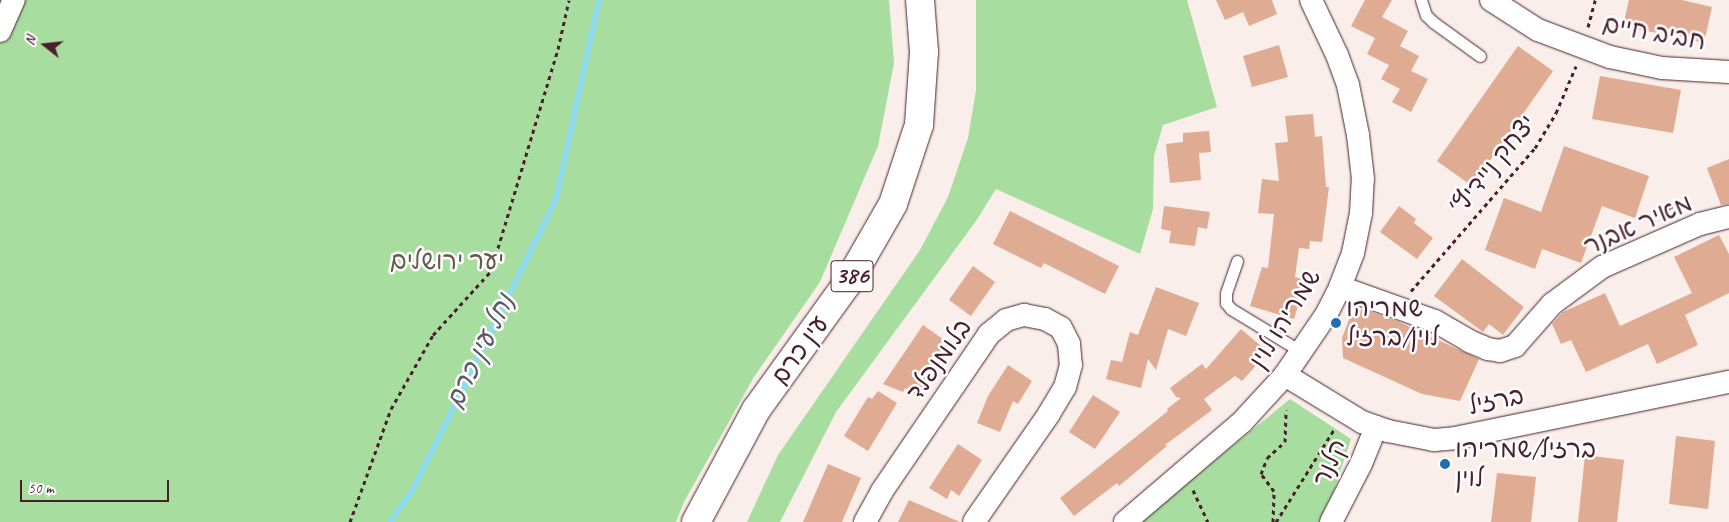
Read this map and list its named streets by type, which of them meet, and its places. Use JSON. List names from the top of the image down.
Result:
{
  "streets": {
    "main road": ["386", "עין כרם"],
    "street": [
      "חביב חיים",
      "מאיר אבנר",
      "שמריהו לוין",
      "בלומנפלד",
      "ברזיל",
      "קלנר"
    ],
    "path": ["יצחק ניידיץ׳"]
  },
  "crossings": [
    ["חביב חיים", "יצחק ניידיץ׳"],
    ["יצחק ניידיץ׳", "מאיר אבנר"],
    ["מאיר אבנר", "שמריהו לוין"],
    ["שמריהו לוין", "ברזיל"],
    ["ברזיל", "קלנר"]
  ],
  "water": ["נחל עין כרם"],
  "parks": ["יער ירושלים"],
  "places": ["שמריהו לוין/ברזיל", "ברזיל/שמריהו לוין"],
  "scale_bar": "50 m",
  "north": "left"
}
